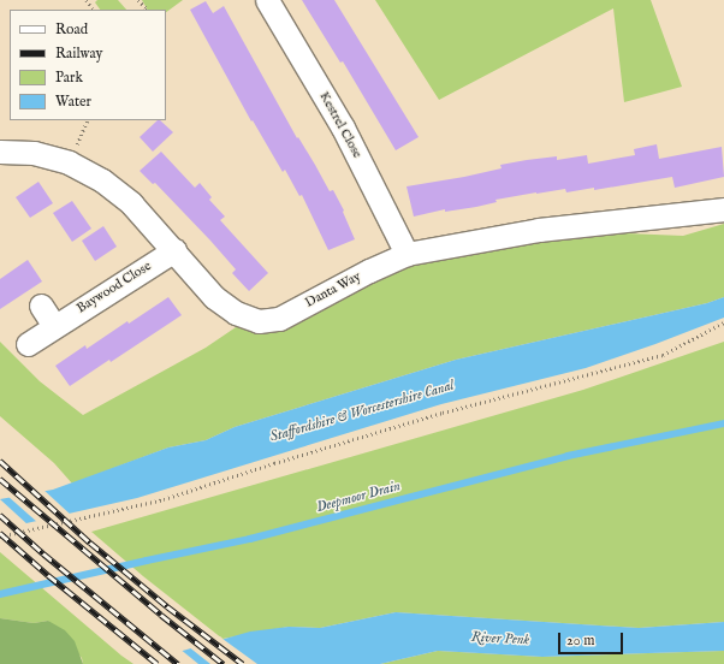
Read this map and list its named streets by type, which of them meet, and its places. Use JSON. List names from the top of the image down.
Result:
{
  "streets": {
    "street": ["Kestrel Close", "Baywood Close", "Danta Way"]
  },
  "crossings": [
    ["Kestrel Close", "Danta Way"],
    ["Baywood Close", "Danta Way"]
  ],
  "water": ["Staffordshire & Worcestershire Canal", "Deepmoor Drain", "River Penk"],
  "legend": [
    "Road",
    "Railway",
    "Park",
    "Water"
  ],
  "scale_bar": "20 m"
}
